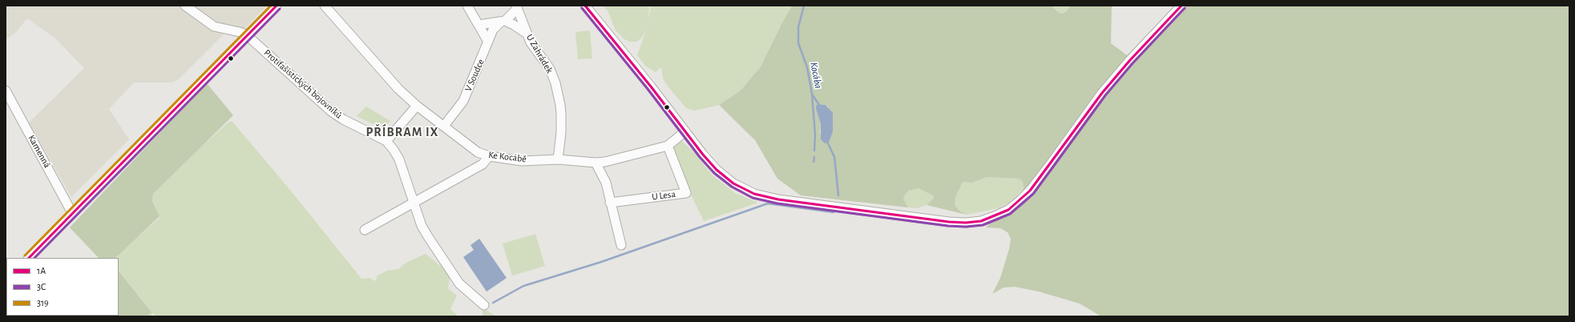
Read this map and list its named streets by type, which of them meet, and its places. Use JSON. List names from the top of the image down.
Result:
{
  "streets": {
    "street": [
      "U Zahrádek",
      "V Soudce",
      "Protifašistických bojovníků",
      "Kamenná",
      "Ke Kocábě",
      "U Lesa"
    ]
  },
  "crossings": [
    ["U Zahrádek", "V Soudce"],
    ["U Zahrádek", "Ke Kocábě"],
    ["V Soudce", "Ke Kocábě"],
    ["Ke Kocábě", "U Lesa"]
  ],
  "districts": ["PŘÍBRAM IX"],
  "water": ["Kocába"],
  "lines": ["transit line 1A", "transit line 319", "transit line 3C"],
  "legend": ["1A", "3C", "319"]
}
